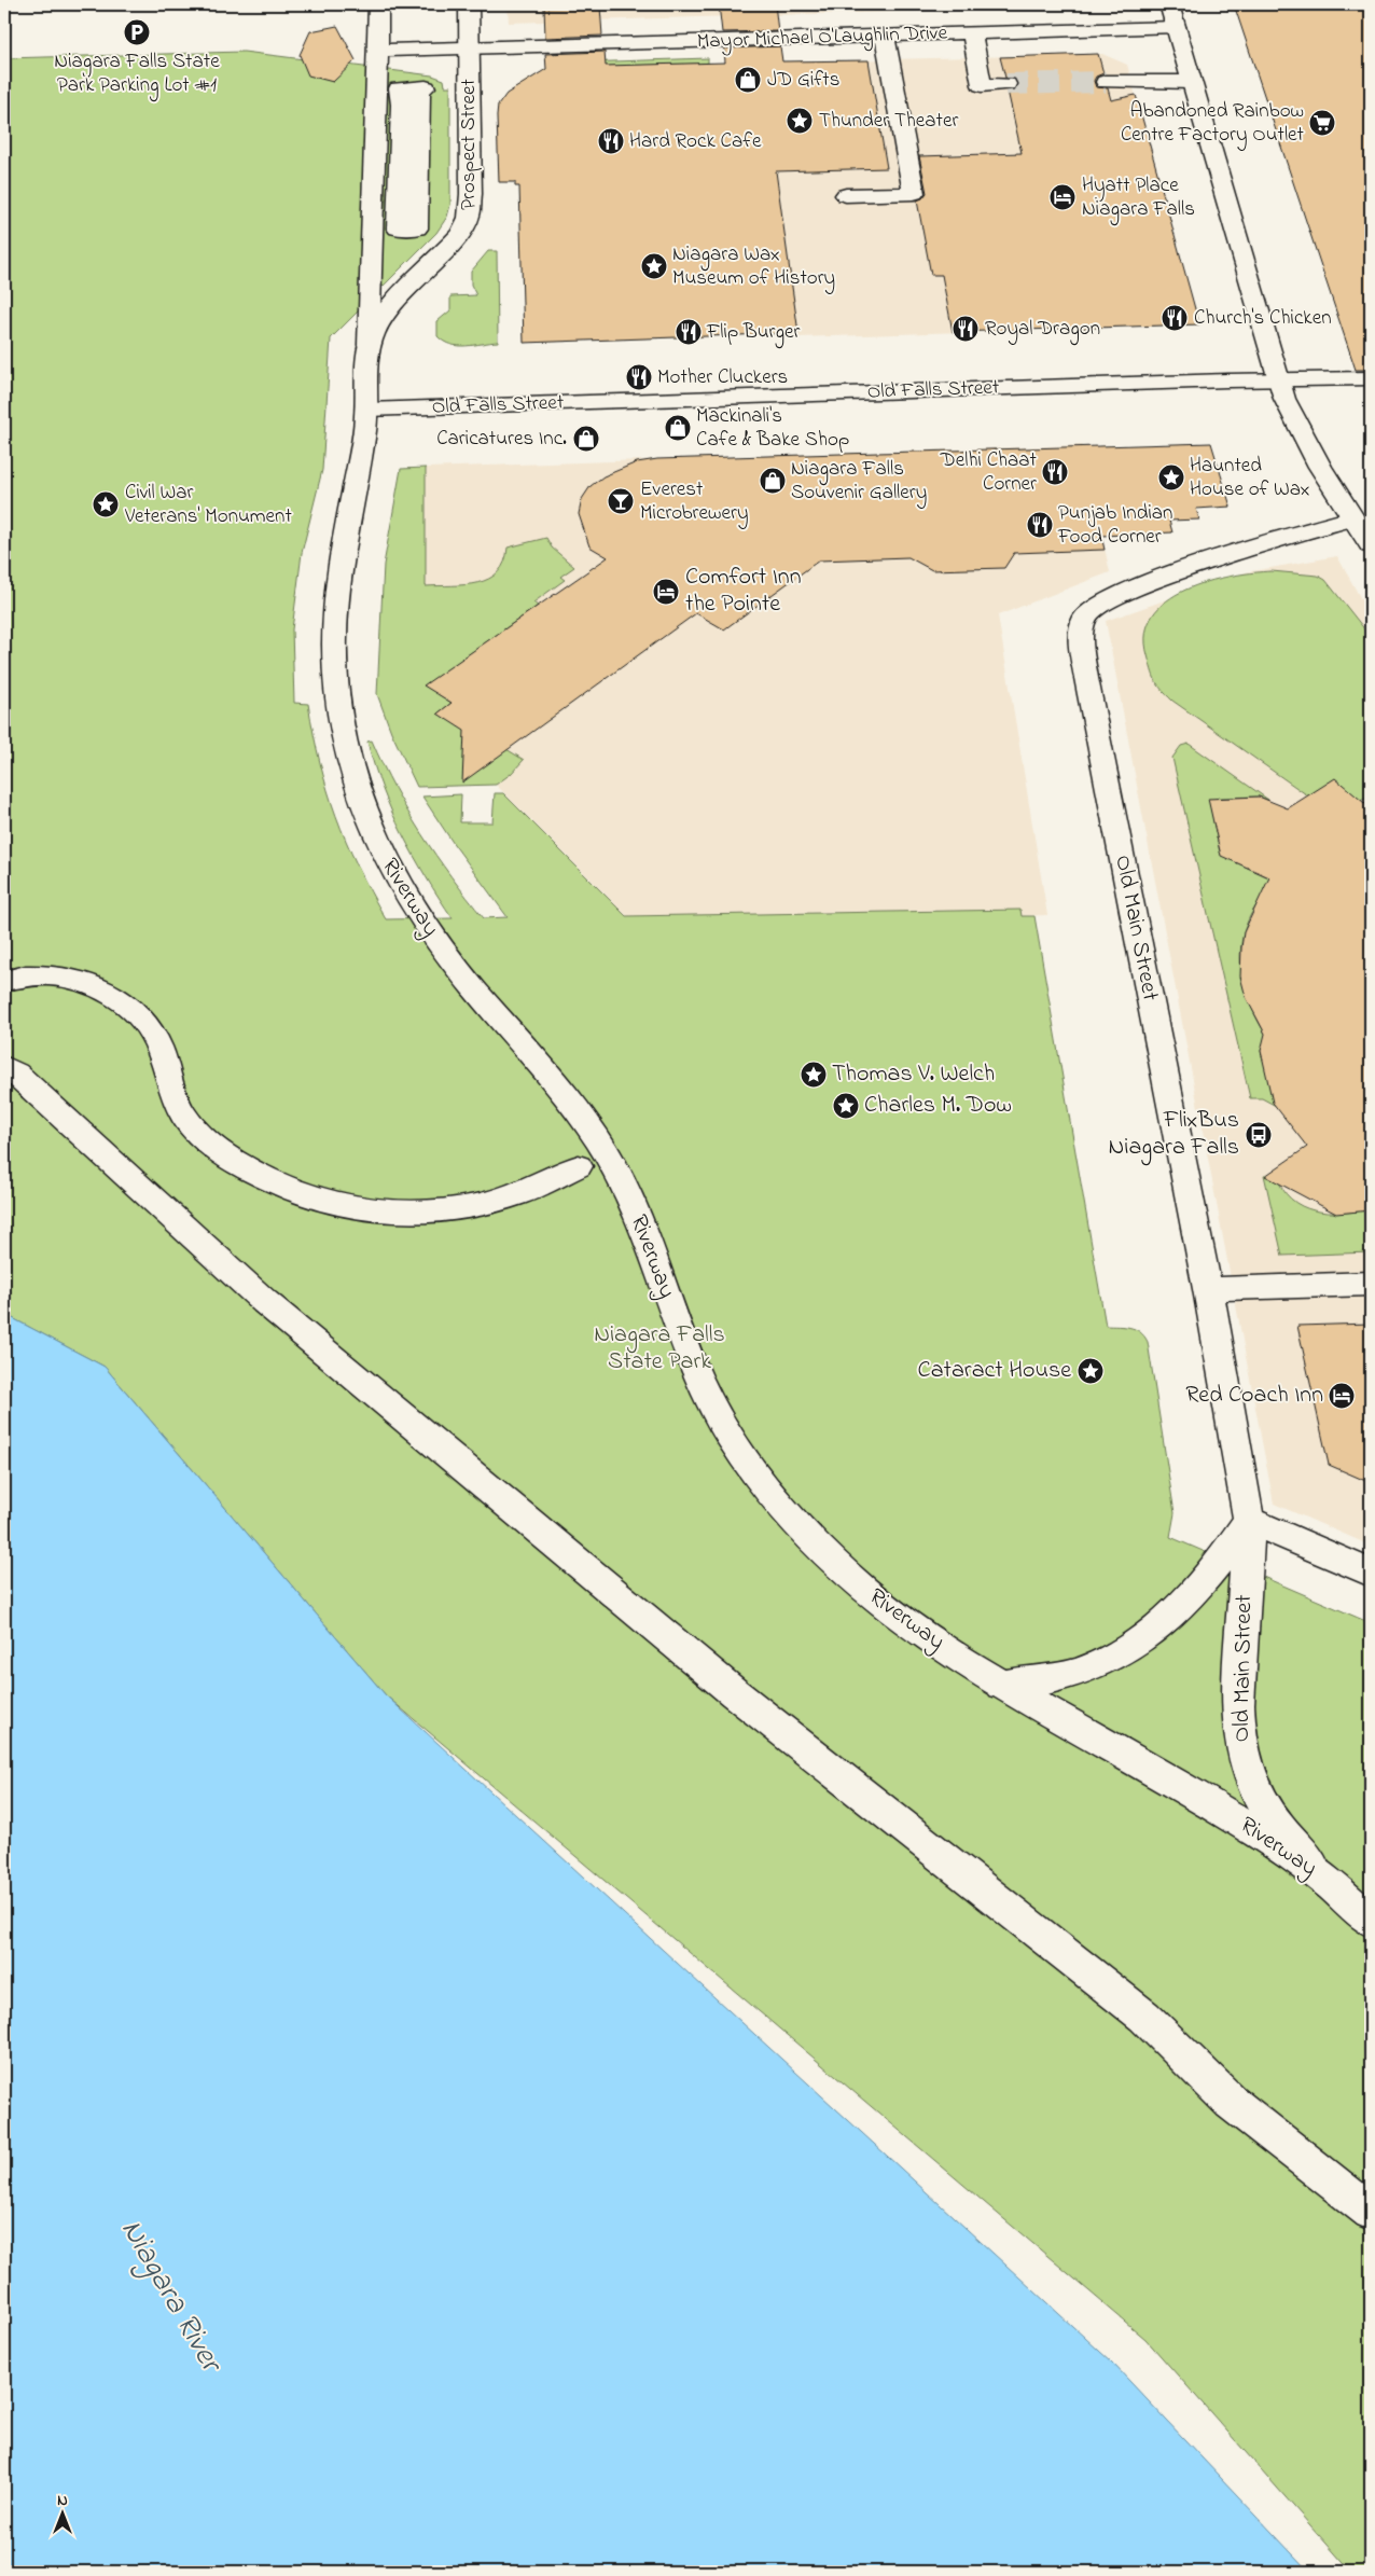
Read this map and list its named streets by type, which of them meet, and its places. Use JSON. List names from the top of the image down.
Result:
{
  "streets": {
    "street": [
      "Mayor Michael O'Laughlin Drive",
      "Prospect Street",
      "Old Falls Street",
      "Riverway",
      "Old Main Street"
    ]
  },
  "crossings": [
    ["Mayor Michael O'Laughlin Drive", "Prospect Street"],
    ["Prospect Street", "Old Falls Street"],
    ["Prospect Street", "Riverway"],
    ["Old Falls Street", "Riverway"],
    ["Riverway", "Old Main Street"]
  ],
  "water": ["Niagara River"],
  "parks": ["Niagara Falls State Park"],
  "places": {
    "parking": ["Niagara Falls State Park Parking Lot #1"],
    "shop": [
      "JD Gifts",
      "Mackinali's Cafe & Bake Shop",
      "Caricatures Inc.",
      "Niagara Falls Souvenir Gallery"
    ],
    "place": [
      "Thunder Theater",
      "Niagara Wax Museum of History",
      "Haunted House of Wax",
      "Civil War Veterans' Monument",
      "Thomas V. Welch",
      "Charles M. Dow",
      "Cataract House"
    ],
    "supermarket": ["Abandoned Rainbow Centre Factory Outlet"],
    "restaurant": [
      "Hard Rock Cafe",
      "Church's Chicken",
      "Royal Dragon",
      "Flip Burger",
      "Mother Cluckers",
      "Delhi Chaat Corner",
      "Punjab Indian Food Corner"
    ],
    "hotel": ["Hyatt Place Niagara Falls", "Comfort Inn the Pointe", "Red Coach Inn"],
    "bar": ["Everest Microbrewery"],
    "bus stop": ["FlixBus Niagara Falls"]
  },
  "north": "top"
}
